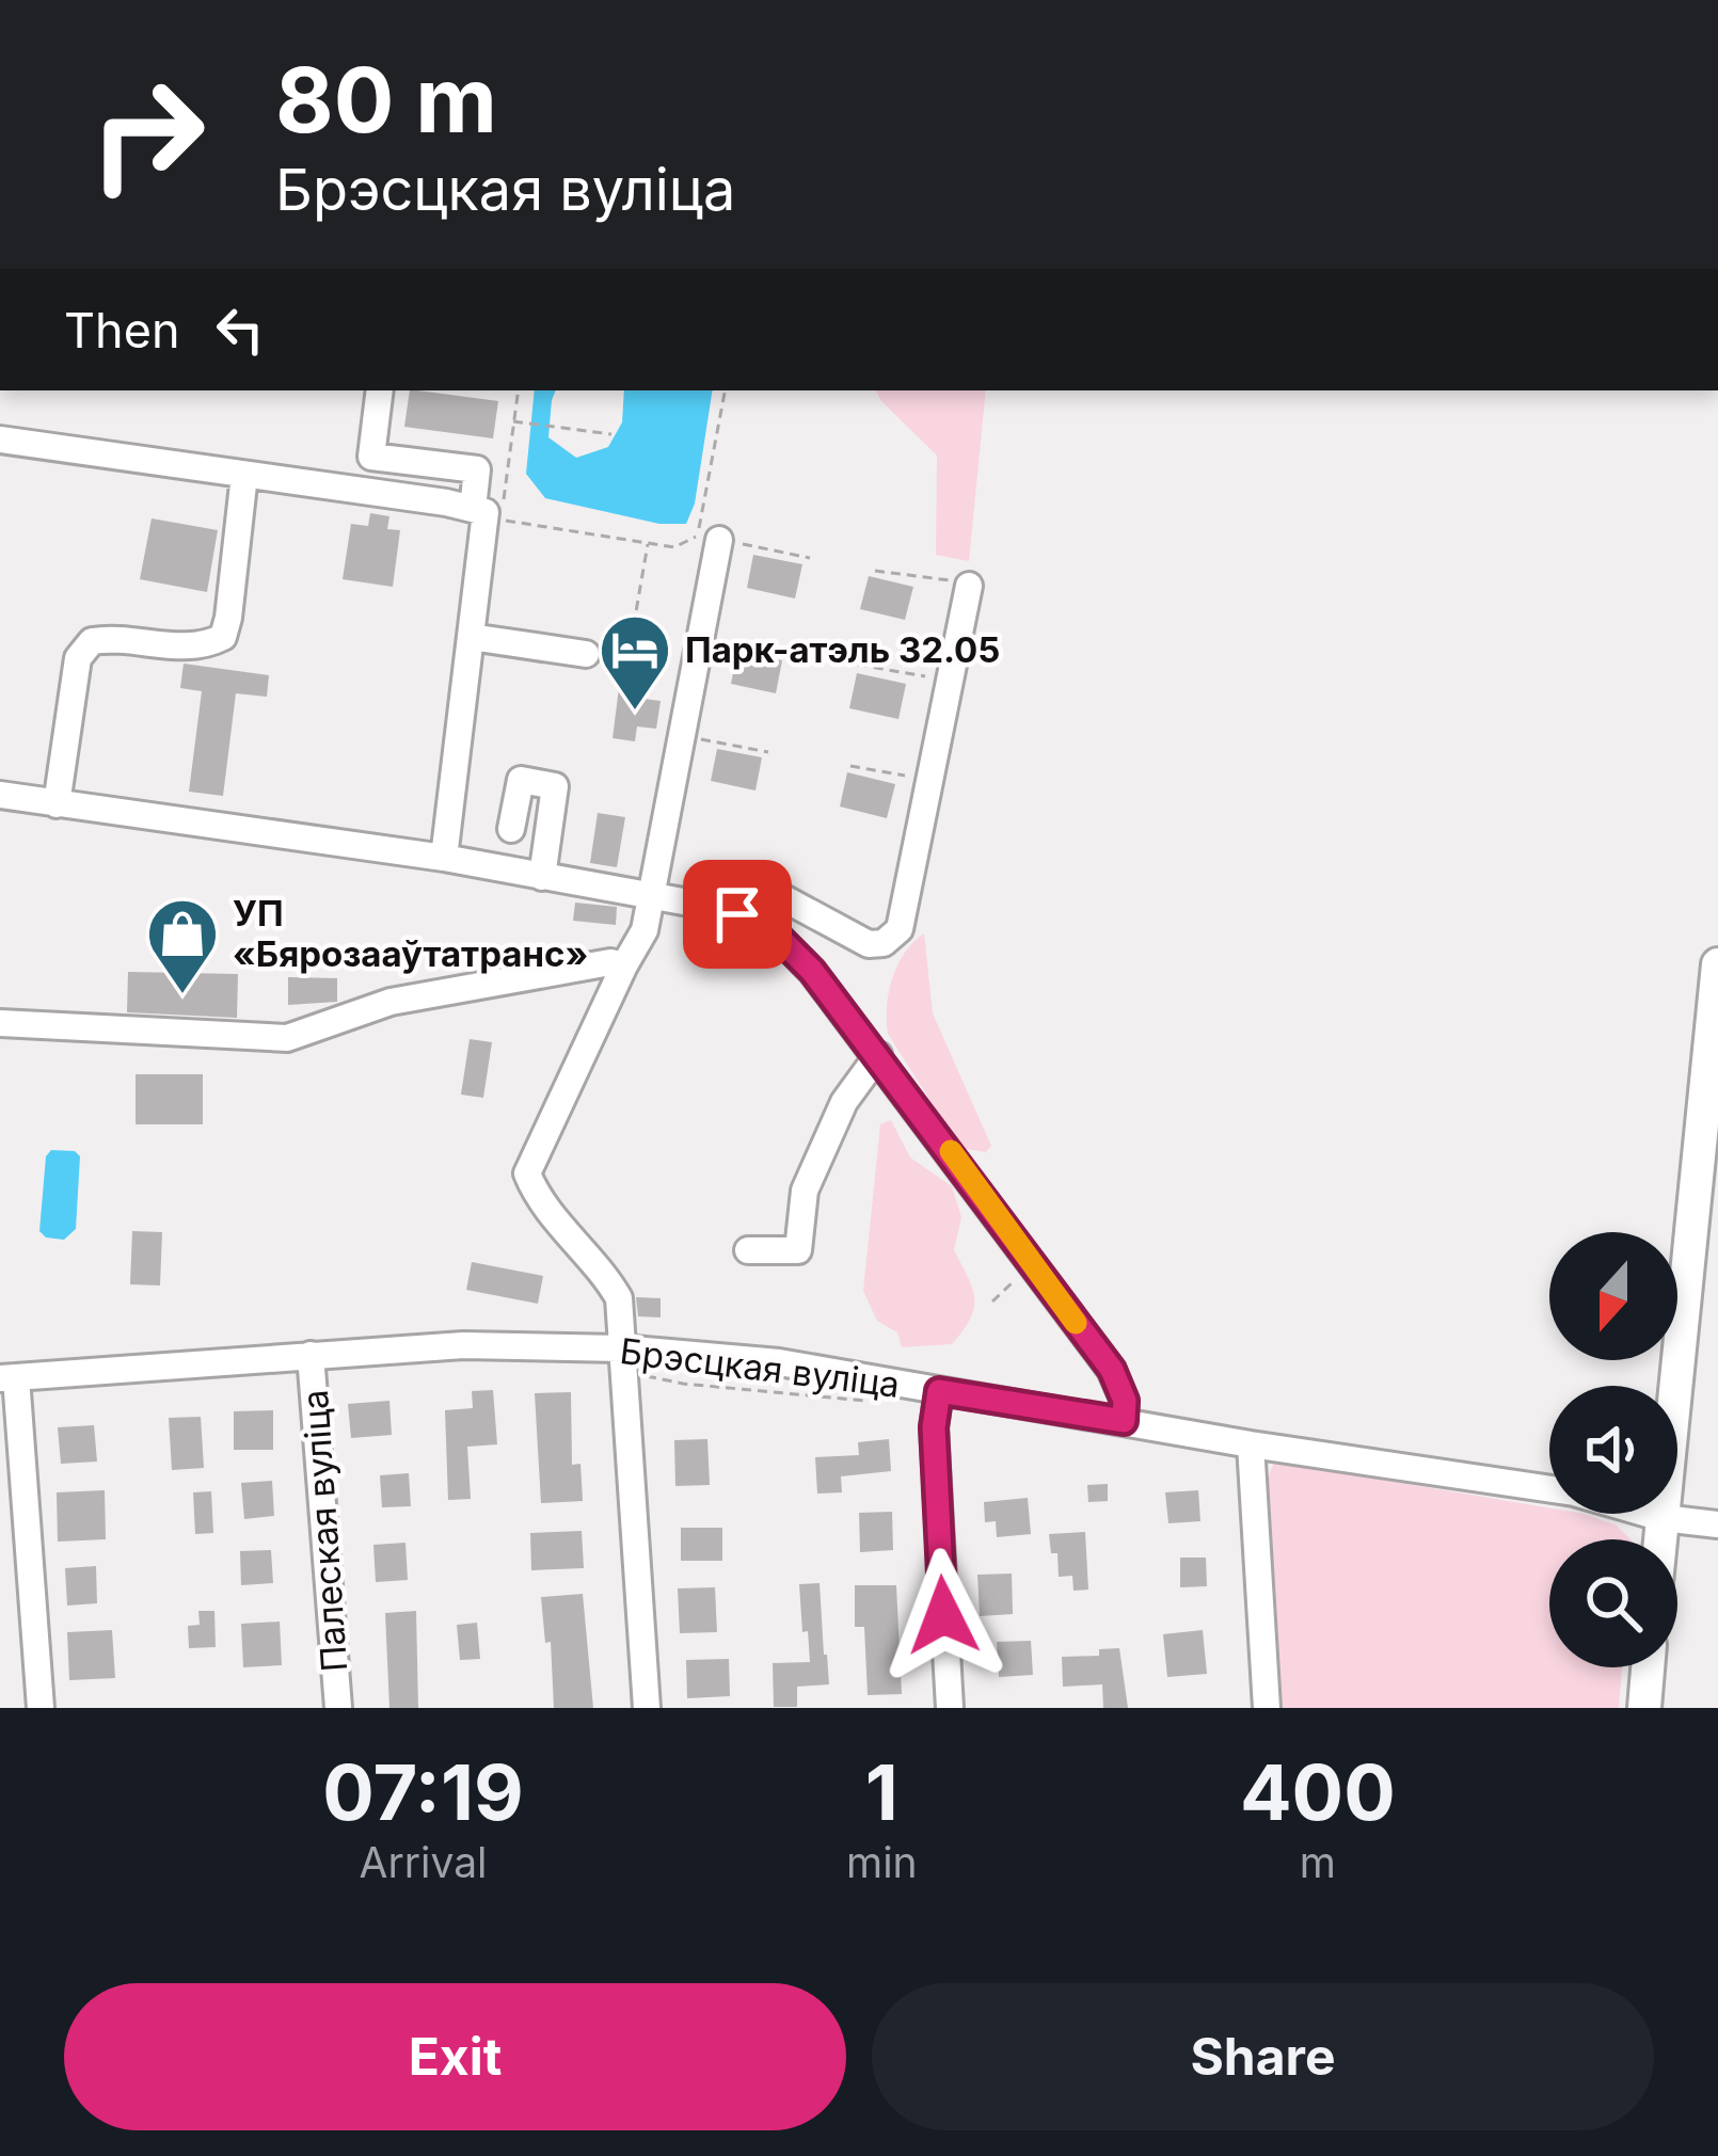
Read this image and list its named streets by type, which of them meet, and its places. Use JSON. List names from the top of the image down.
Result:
{
  "streets": {
    "street": ["Брэсцкая вуліца", "Палеская вуліца"]
  },
  "crossings": [
    ["Брэсцкая вуліца", "Палеская вуліца"]
  ],
  "places": {
    "hotel": ["Парк-атэль 32.05"],
    "shop": ["УП «Бярозааўтатранс»"]
  },
  "north": "bottom",
  "page": {
    "turn": ["80 m", "Брэсцкая вуліца"],
    "then": "Then",
    "eta": [
      "07:19",
      "Arrival",
      "1",
      "min",
      "400",
      "m"
    ],
    "buttons": ["Exit", "Share"]
  }
}
